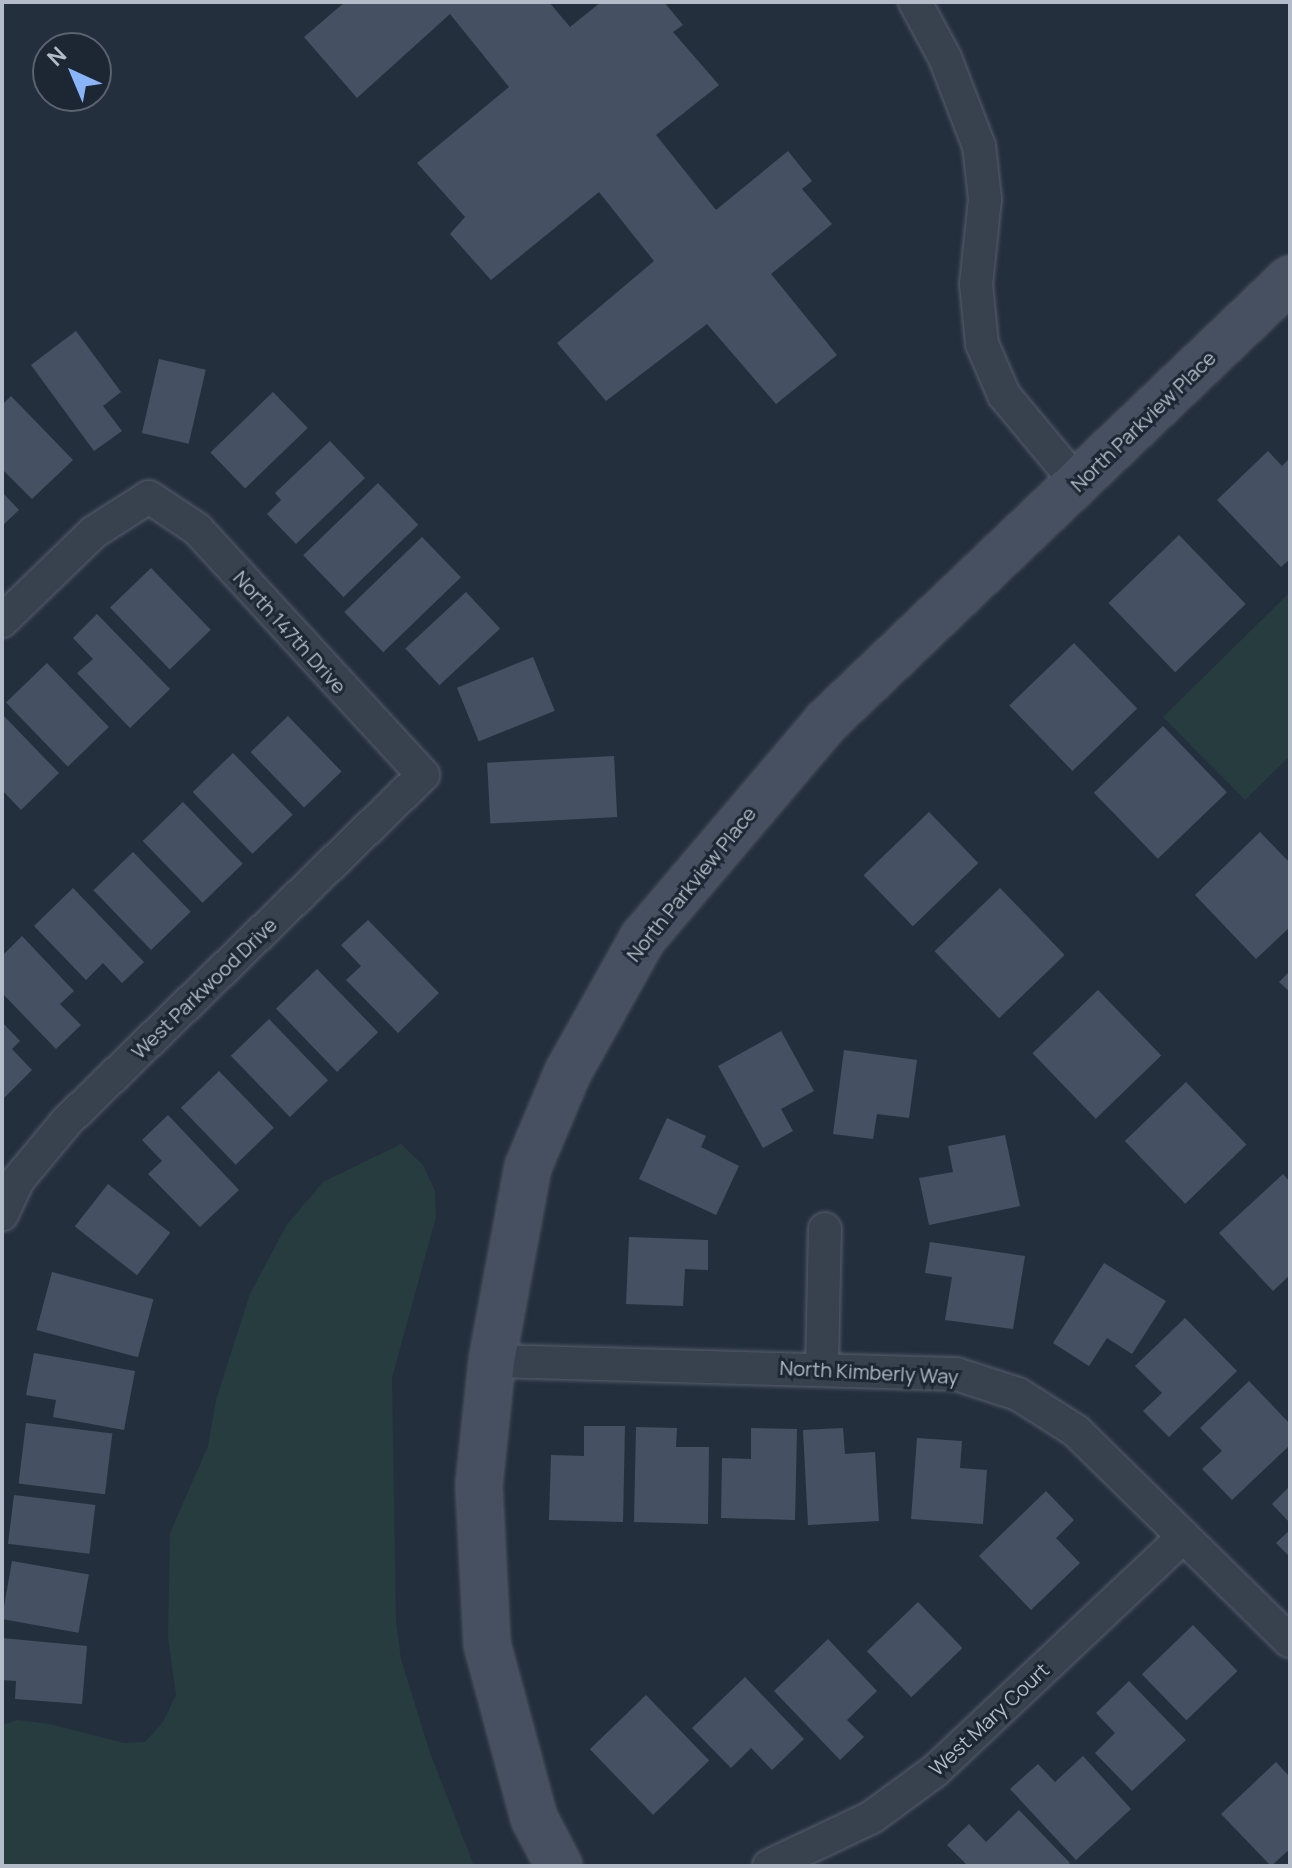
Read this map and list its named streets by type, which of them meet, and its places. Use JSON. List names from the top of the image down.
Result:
{
  "streets": {
    "street": [
      "North Parkview Place",
      "North 147th Drive",
      "West Parkwood Drive",
      "North Kimberly Way",
      "West Mary Court"
    ]
  },
  "crossings": [
    ["North Parkview Place", "North Kimberly Way"],
    ["North 147th Drive", "West Parkwood Drive"],
    ["North Kimberly Way", "West Mary Court"]
  ],
  "north": "top left"
}
